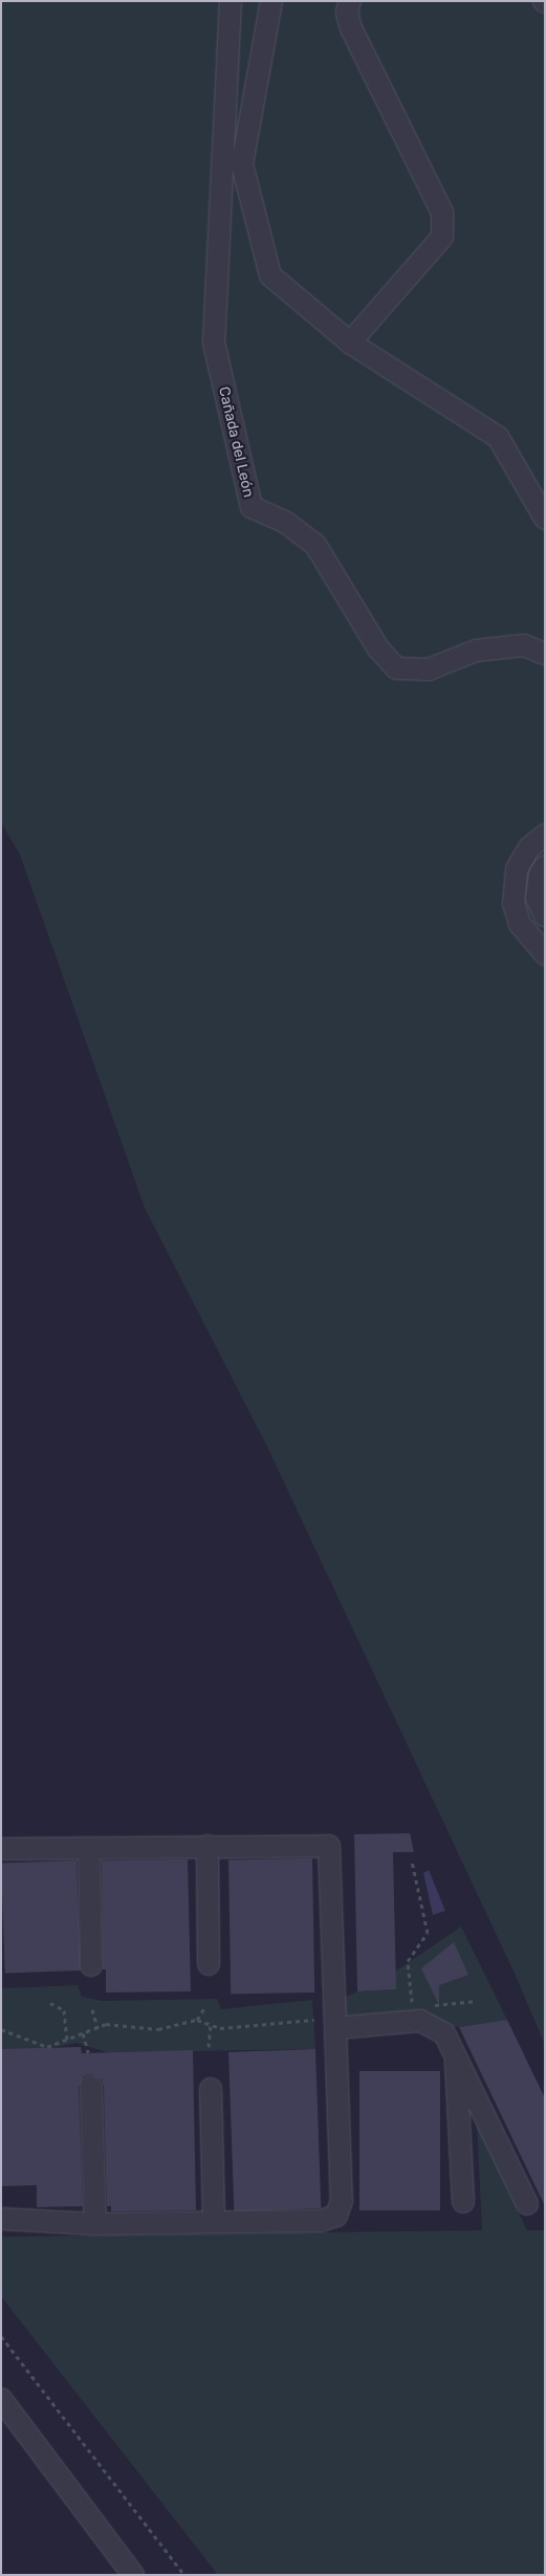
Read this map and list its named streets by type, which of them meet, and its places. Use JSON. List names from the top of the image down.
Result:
{
  "streets": {
    "street": ["Cañada del León"]
  }
}
